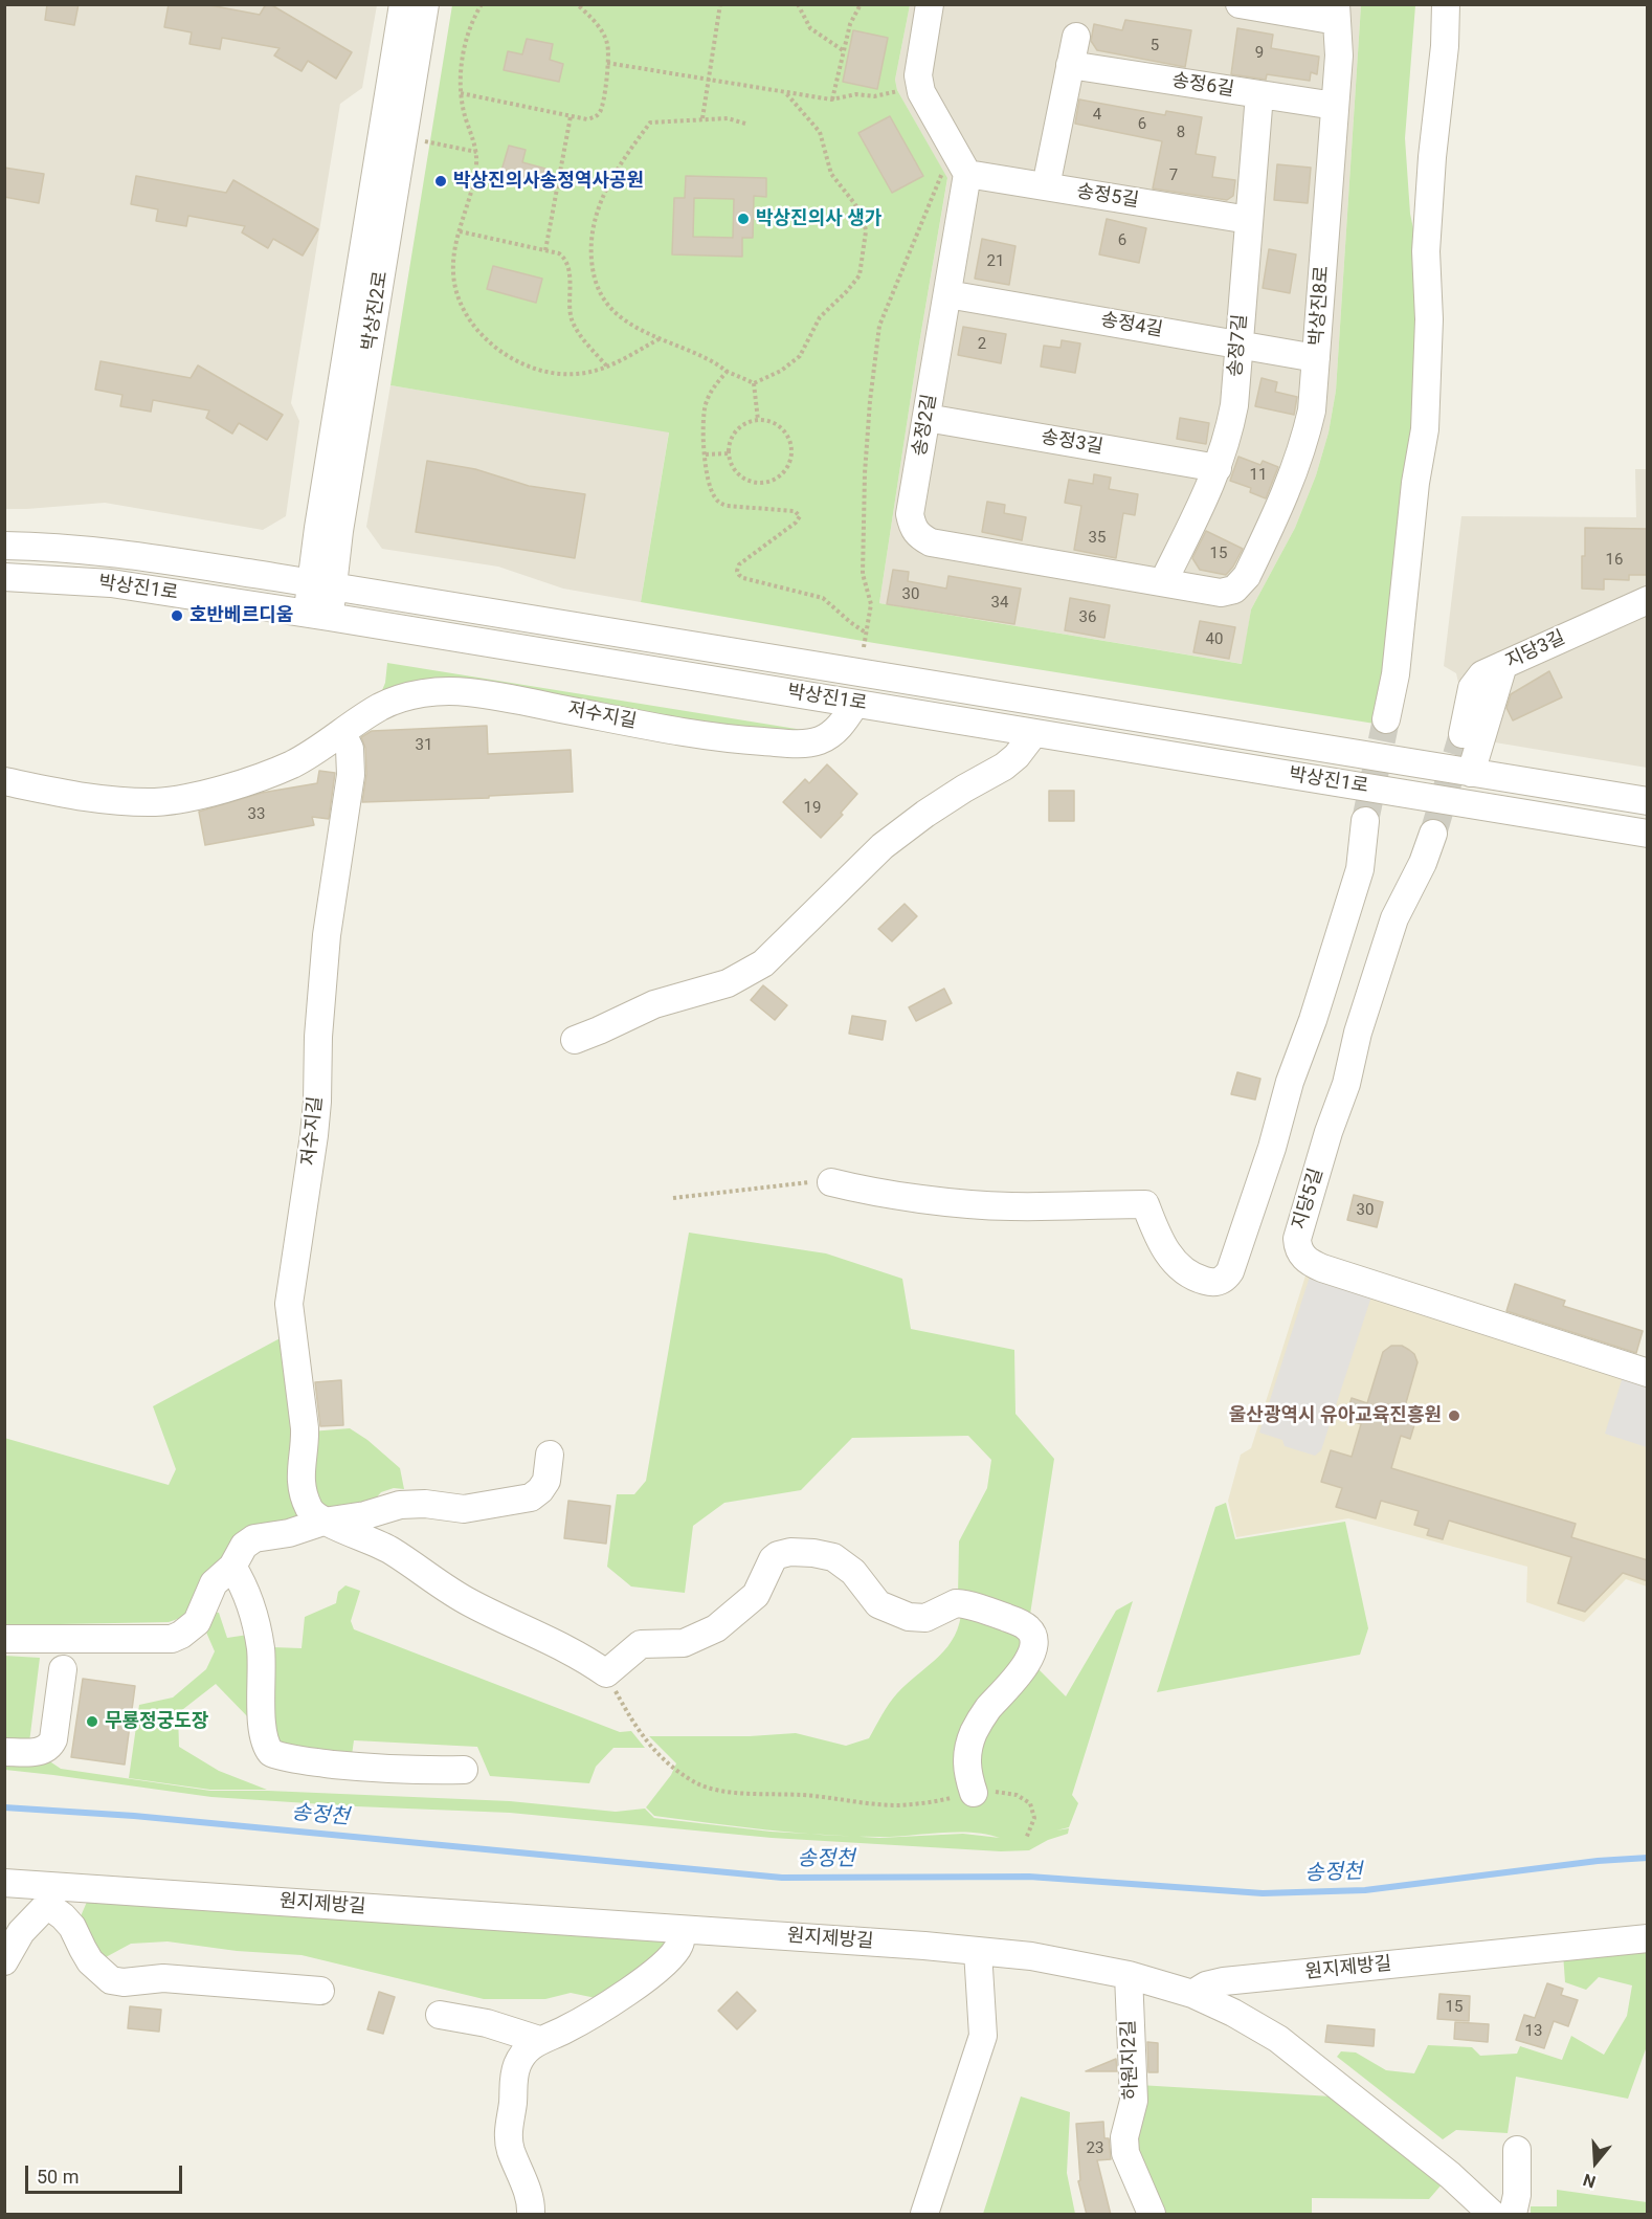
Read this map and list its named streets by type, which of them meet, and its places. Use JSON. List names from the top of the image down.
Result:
{
  "streets": {
    "street": [
      "송정6길",
      "송정5길",
      "박상진8로",
      "박상진2로",
      "송정4길",
      "송정7길",
      "송정2길",
      "송정3길",
      "박상진1로",
      "지당3길",
      "저수지길",
      "지당5길",
      "원지제방길",
      "하원지2길"
    ]
  },
  "crossings": [
    ["송정6길", "박상진8로"],
    ["송정6길", "송정7길"],
    ["송정5길", "송정7길"],
    ["송정5길", "송정2길"],
    ["박상진8로", "송정4길"],
    ["박상진8로", "송정2길"],
    ["박상진2로", "박상진1로"],
    ["송정4길", "송정7길"],
    ["송정4길", "송정2길"],
    ["송정7길", "송정2길"],
    ["송정7길", "송정3길"],
    ["송정2길", "송정3길"],
    ["박상진1로", "저수지길"],
    ["원지제방길", "하원지2길"]
  ],
  "water": ["송정천"],
  "places": [
    "박상진의사송정역사공원",
    "박상진의사 생가",
    "호반베르디움",
    "울산광역시 유아교육진흥원",
    "무룡정궁도장"
  ],
  "house_numbers": [
    "5",
    "9",
    "4",
    "6",
    "8",
    "7",
    "6",
    "21",
    "2",
    "11",
    "35",
    "15",
    "16",
    "30",
    "34",
    "36",
    "40",
    "31",
    "19",
    "33",
    "30",
    "15",
    "13",
    "23"
  ],
  "scale_bar": "50 m",
  "north": "bottom"
}
